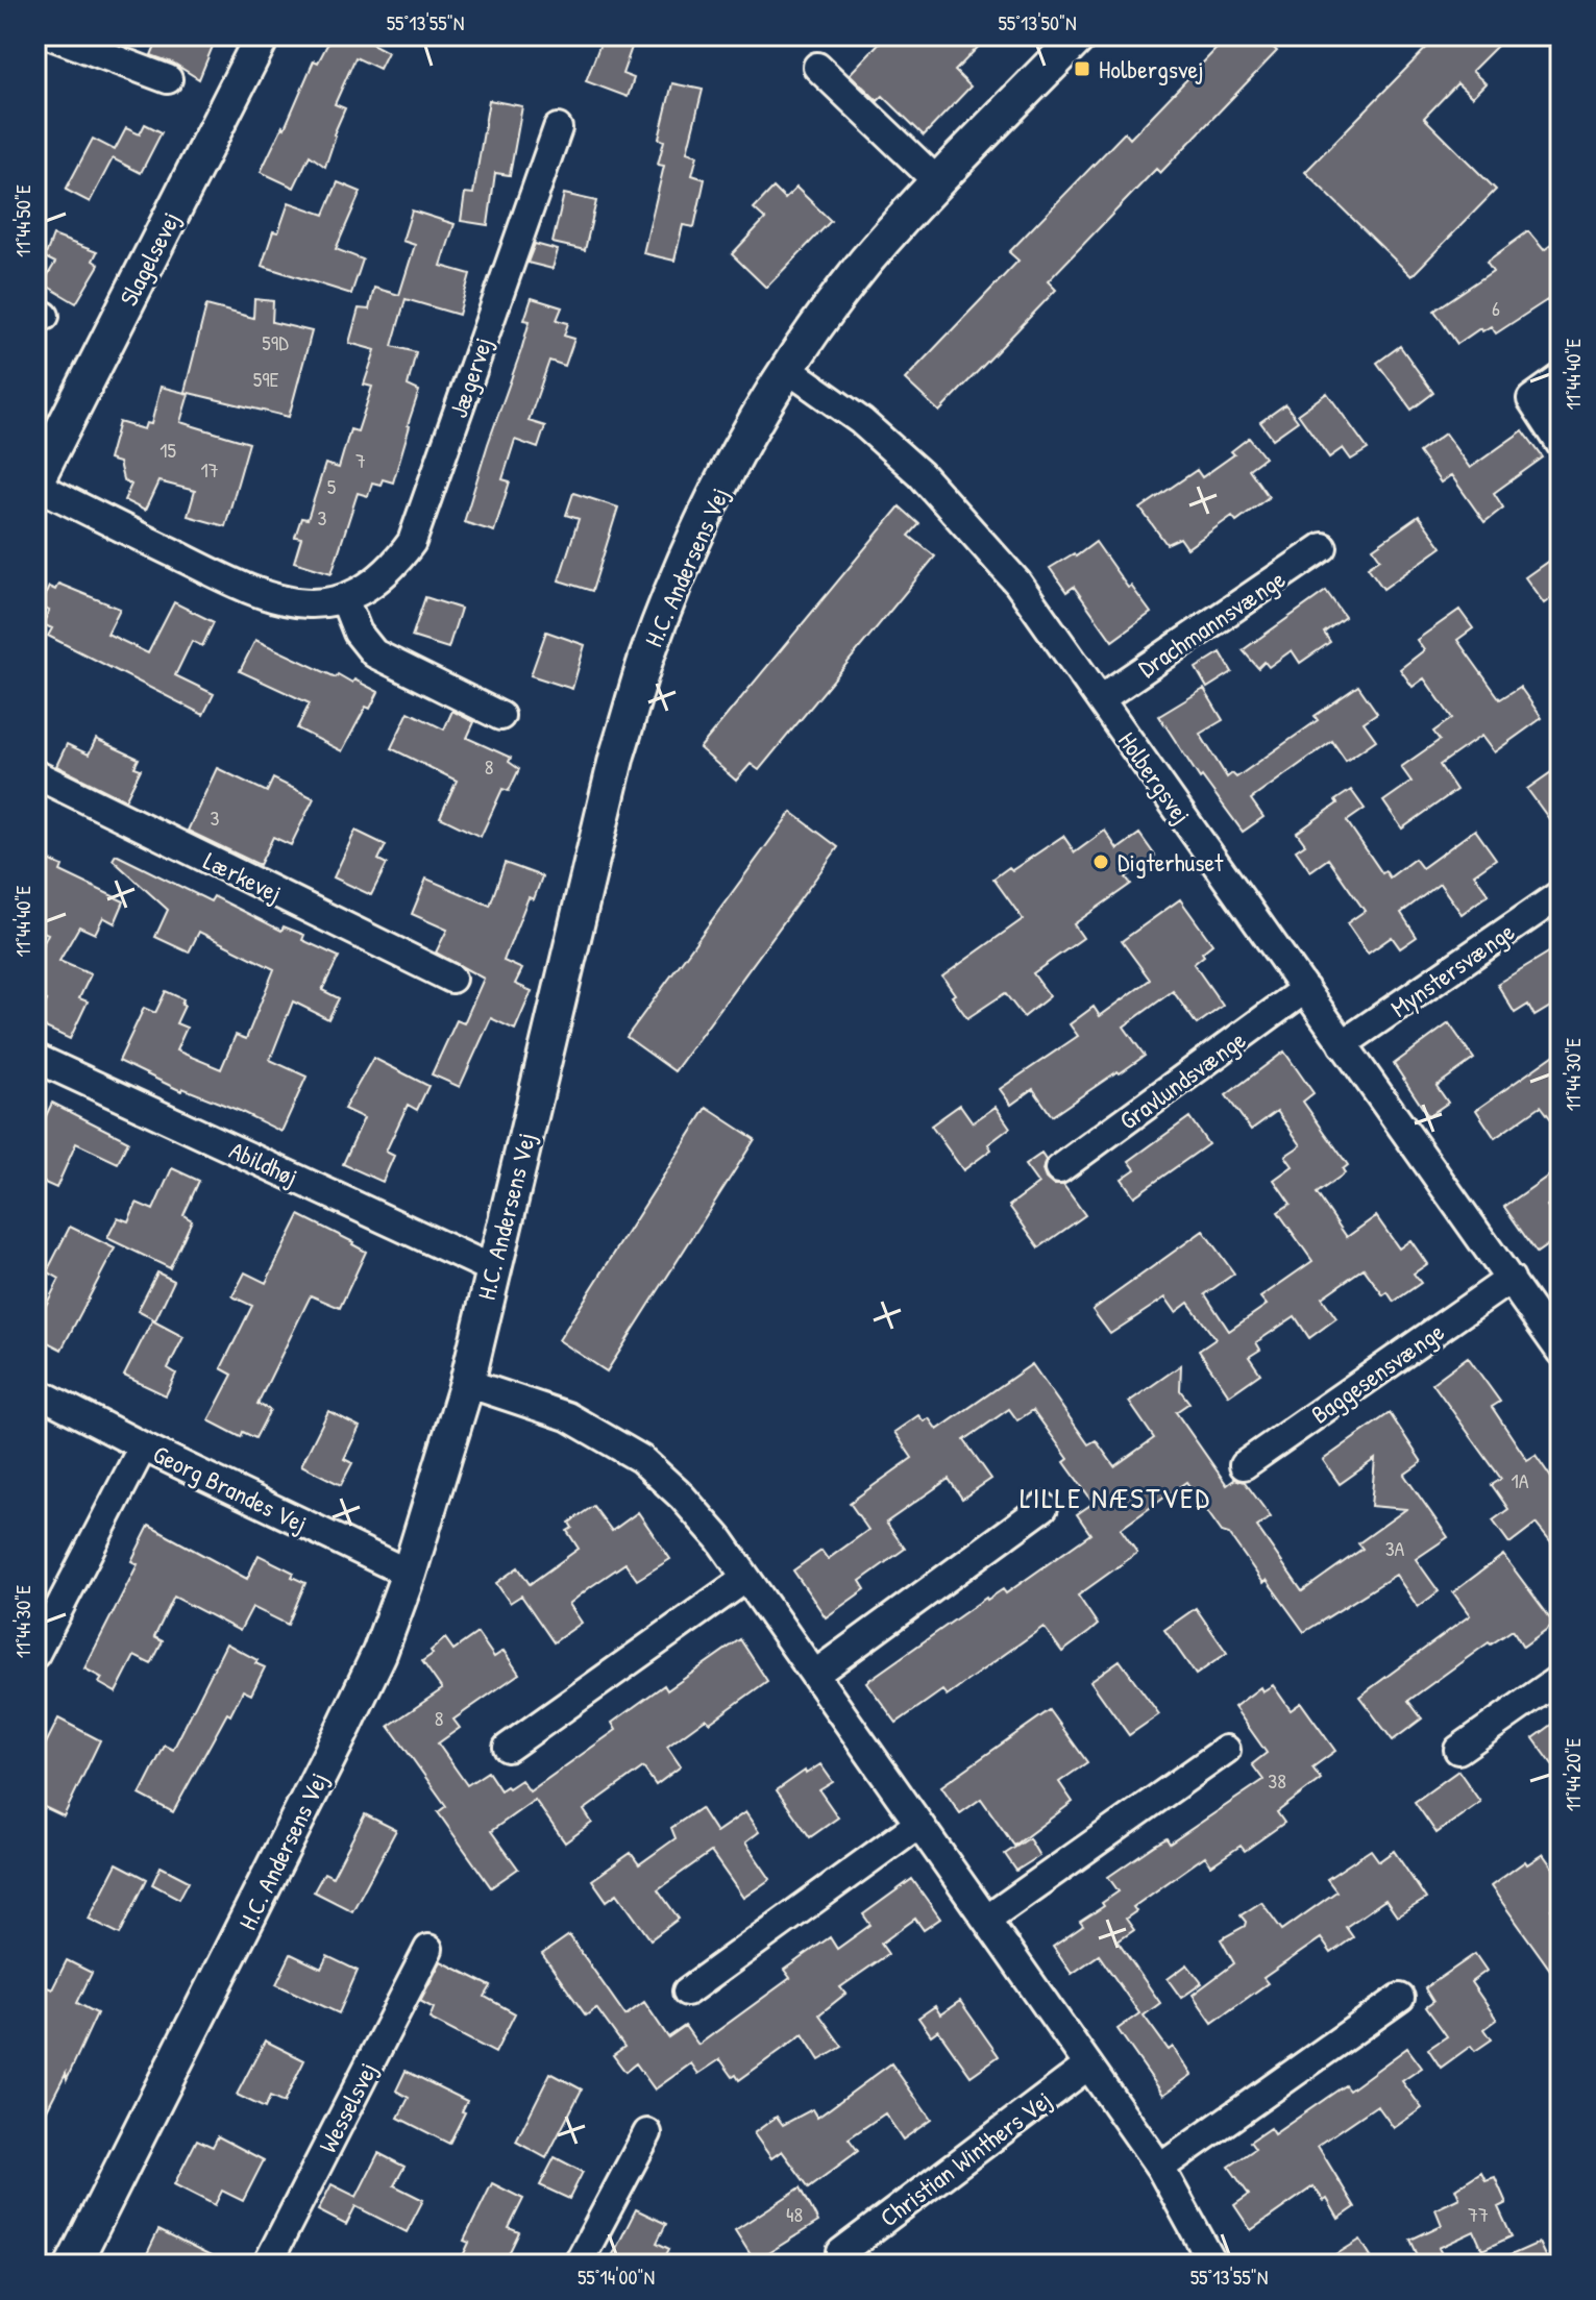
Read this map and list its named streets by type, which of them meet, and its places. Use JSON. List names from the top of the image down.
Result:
{
  "streets": {
    "street": [
      "Slagelsevej",
      "Jægervej",
      "H.C. Andersens Vej",
      "Drachmannsvænge",
      "Holbergsvej",
      "Lærkevej",
      "Mynstersvænge",
      "Gravlundsvænge",
      "Abildhøj",
      "Baggesensvænge",
      "Georg Brandes Vej",
      "Wesselsvej",
      "Christian Winthers Vej"
    ]
  },
  "crossings": [
    ["Slagelsevej", "Jægervej"],
    ["H.C. Andersens Vej", "Holbergsvej"],
    ["H.C. Andersens Vej", "Abildhøj"],
    ["H.C. Andersens Vej", "Georg Brandes Vej"],
    ["Drachmannsvænge", "Holbergsvej"],
    ["Holbergsvej", "Mynstersvænge"],
    ["Holbergsvej", "Gravlundsvænge"],
    ["Holbergsvej", "Baggesensvænge"]
  ],
  "districts": ["LILLE NÆSTVED"],
  "places": {
    "transit": ["Holbergsvej"],
    "other": ["Digterhuset"]
  },
  "house_numbers": [
    "6",
    "59D",
    "59E",
    "15",
    "7",
    "17",
    "5",
    "3",
    "8",
    "3",
    "1A",
    "3A",
    "8",
    "38",
    "48",
    "77"
  ],
  "coordinates": [
    "55°13'55\"N",
    "55°13'50\"N",
    "11°44'50\"E",
    "11°44'40\"E",
    "11°44'30\"E",
    "11°44'20\"E",
    "55°14'00\"N"
  ]
}
